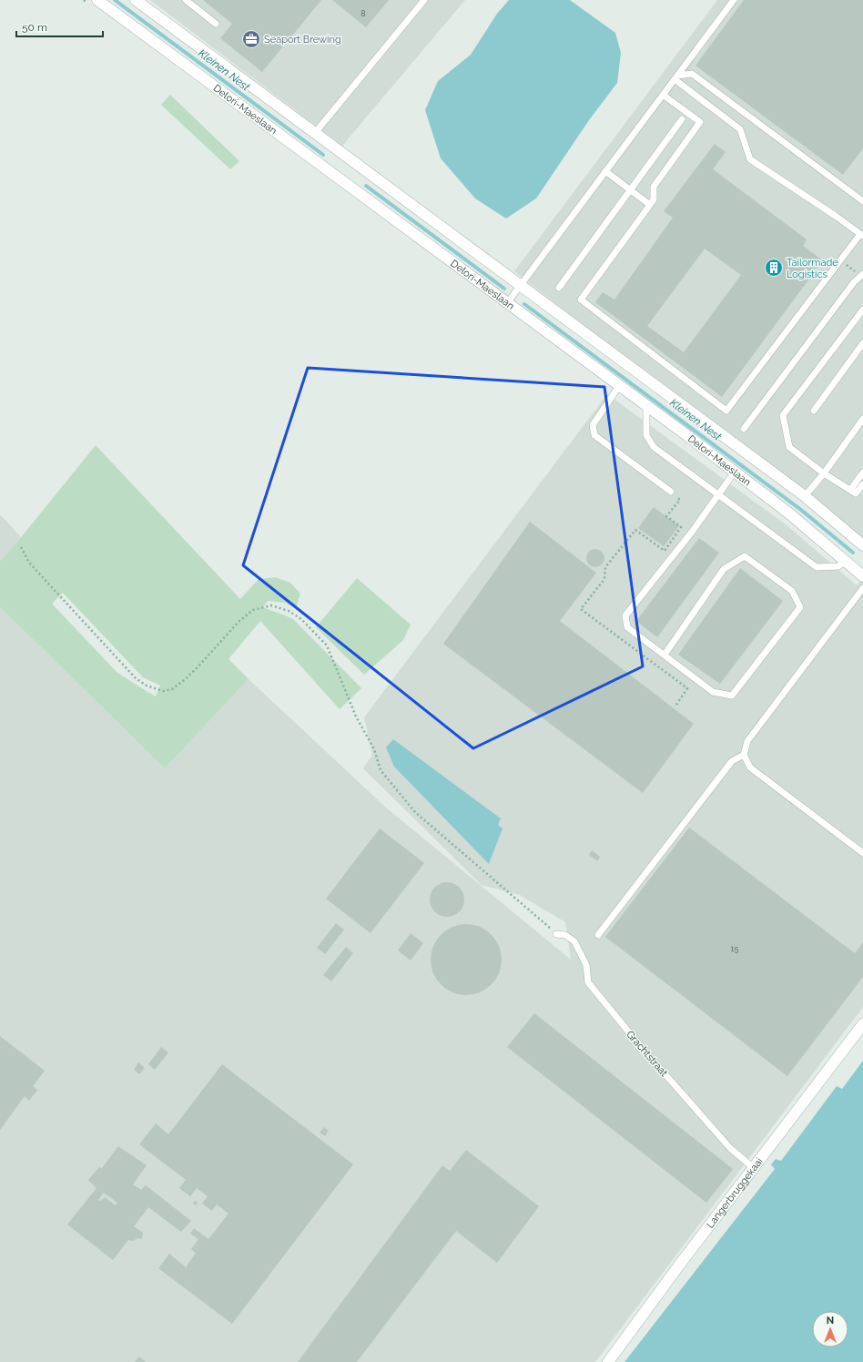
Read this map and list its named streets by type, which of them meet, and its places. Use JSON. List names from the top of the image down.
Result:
{
  "streets": {
    "street": ["Delori-Maeslaan", "Langerbruggekaai"],
    "lane": ["Grachtstraat"]
  },
  "crossings": [
    ["Grachtstraat", "Langerbruggekaai"]
  ],
  "water": ["Kleinen Nest"],
  "places": {
    "office": ["Seaport Brewing"],
    "building": ["Tailormade Logistics"]
  },
  "house_numbers": ["8", "15"],
  "scale_bar": "50 m",
  "north": "top"
}
